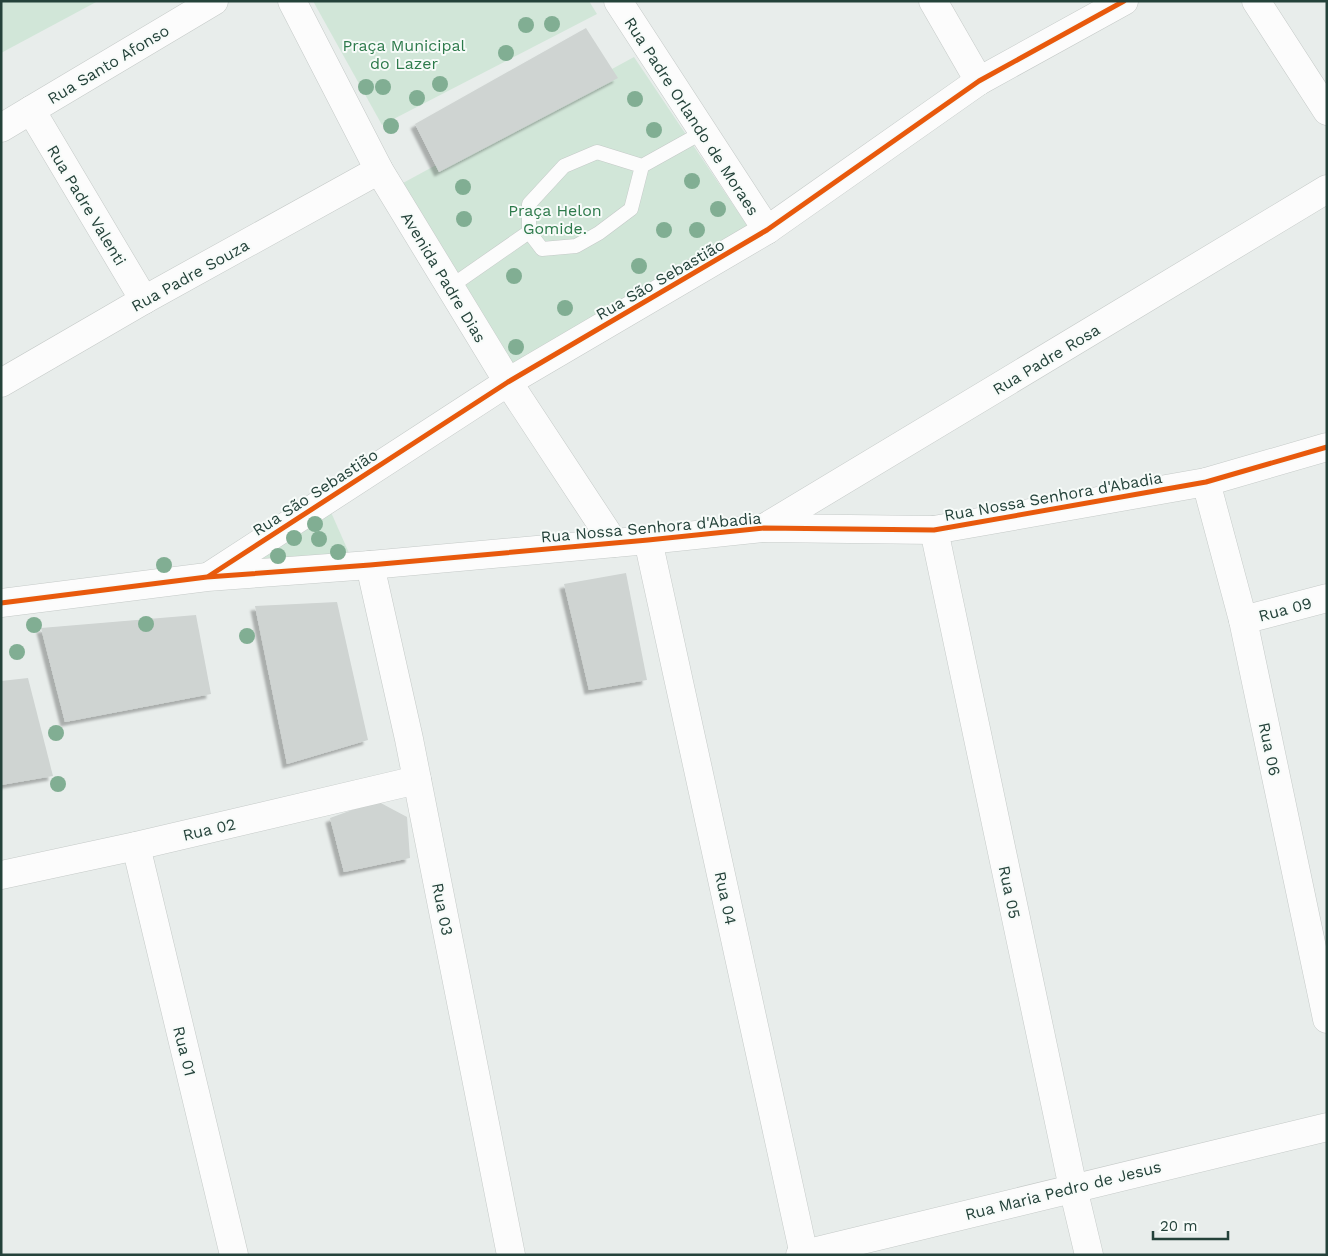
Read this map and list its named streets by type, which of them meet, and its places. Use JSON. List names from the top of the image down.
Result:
{
  "streets": {
    "street": [
      "Rua Santo Afonso",
      "Rua Padre Orlando de Moraes",
      "Rua Padre Valenti",
      "Rua Padre Souza",
      "Avenida Padre Dias",
      "Rua São Sebastião",
      "Rua Padre Rosa",
      "Rua Nossa Senhora d'Abadia",
      "Rua 09",
      "Rua 06",
      "Rua 02",
      "Rua 05",
      "Rua 04",
      "Rua 03",
      "Rua 01",
      "Rua Maria Pedro de Jesus"
    ]
  },
  "crossings": [
    ["Rua Santo Afonso", "Rua Padre Valenti"],
    ["Rua Padre Orlando de Moraes", "Rua São Sebastião"],
    ["Rua Padre Valenti", "Rua Padre Souza"],
    ["Rua Padre Souza", "Avenida Padre Dias"],
    ["Avenida Padre Dias", "Rua São Sebastião"],
    ["Avenida Padre Dias", "Rua Nossa Senhora d'Abadia"],
    ["Rua São Sebastião", "Rua Nossa Senhora d'Abadia"],
    ["Rua Padre Rosa", "Rua Nossa Senhora d'Abadia"],
    ["Rua Nossa Senhora d'Abadia", "Rua 06"],
    ["Rua Nossa Senhora d'Abadia", "Rua 05"],
    ["Rua Nossa Senhora d'Abadia", "Rua 04"],
    ["Rua Nossa Senhora d'Abadia", "Rua 03"],
    ["Rua 09", "Rua 06"],
    ["Rua 02", "Rua 03"],
    ["Rua 02", "Rua 01"],
    ["Rua 05", "Rua Maria Pedro de Jesus"],
    ["Rua 04", "Rua Maria Pedro de Jesus"]
  ],
  "parks": ["Praça Municipal do Lazer", "Praça Helon Gomide."],
  "scale_bar": "20 m"
}
